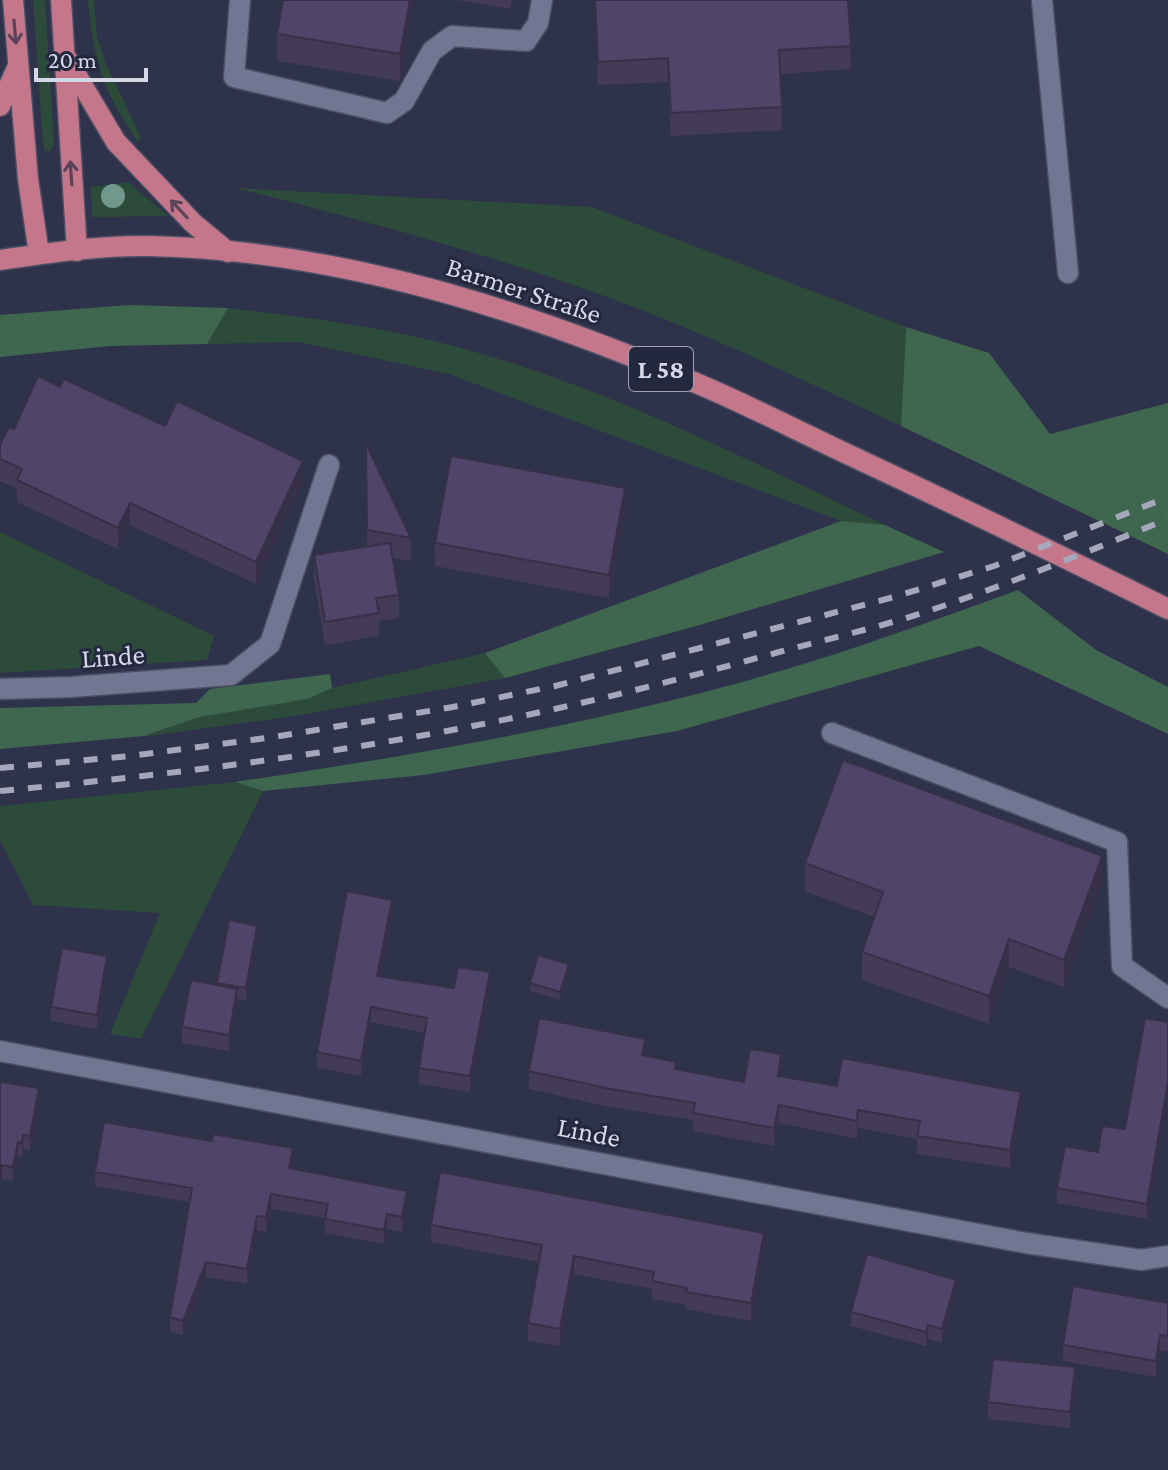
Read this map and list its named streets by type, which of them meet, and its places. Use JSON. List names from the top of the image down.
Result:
{
  "streets": {
    "main road": ["Barmer Straße", "L 58"],
    "street": ["Linde"]
  },
  "scale_bar": "20 m"
}
